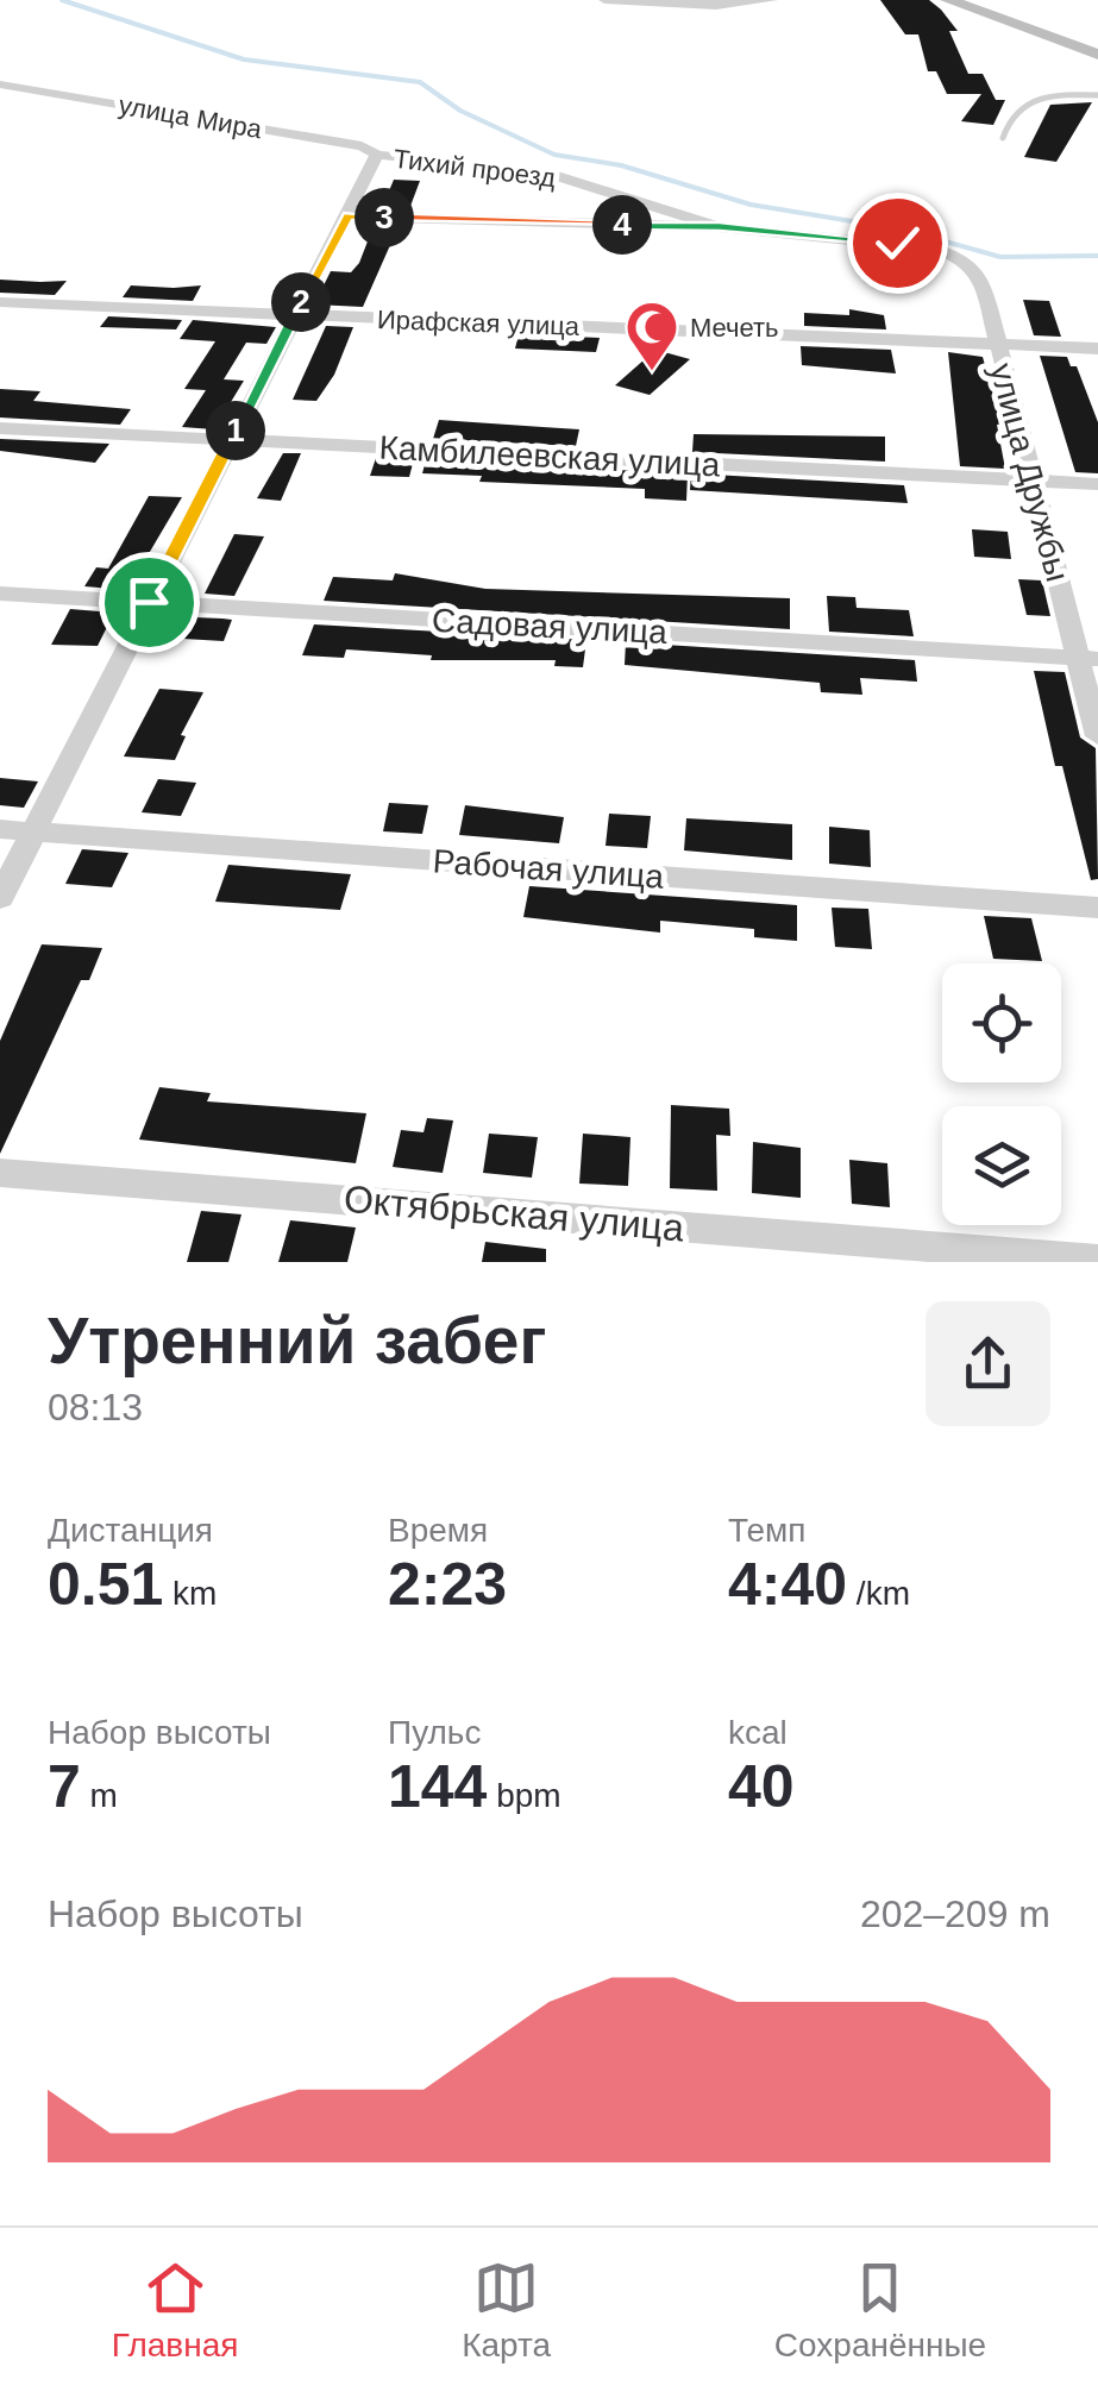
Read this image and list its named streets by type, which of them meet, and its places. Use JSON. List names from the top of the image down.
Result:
{
  "streets": {
    "street": [
      "улица Мира",
      "Тихий проезд",
      "Ирафская улица",
      "Камбилеевская улица",
      "улица Дружбы",
      "Садовая улица",
      "Рабочая улица",
      "Октябрьская улица"
    ]
  },
  "crossings": [
    ["улица Мира", "Тихий проезд"],
    ["Тихий проезд", "улица Дружбы"],
    ["Ирафская улица", "улица Дружбы"],
    ["Камбилеевская улица", "улица Дружбы"],
    ["улица Дружбы", "Садовая улица"]
  ],
  "places": {
    "mosque": ["Мечеть"]
  },
  "page": {
    "pins": [
      "3",
      "4",
      "2",
      "1"
    ],
    "heading": ["Утренний забег", "08:13"],
    "stats": [
      ["Дистанция", "0.51 km"],
      ["Время", "2:23"],
      ["Темп", "4:40 /km"],
      ["Набор высоты", "7 m"],
      ["Пульс", "144 bpm"],
      ["kcal", "40"]
    ],
    "chart": ["Набор высоты", "202–209 m"],
    "tabs": ["Главная", "Карта", "Сохранённые"]
  }
}
